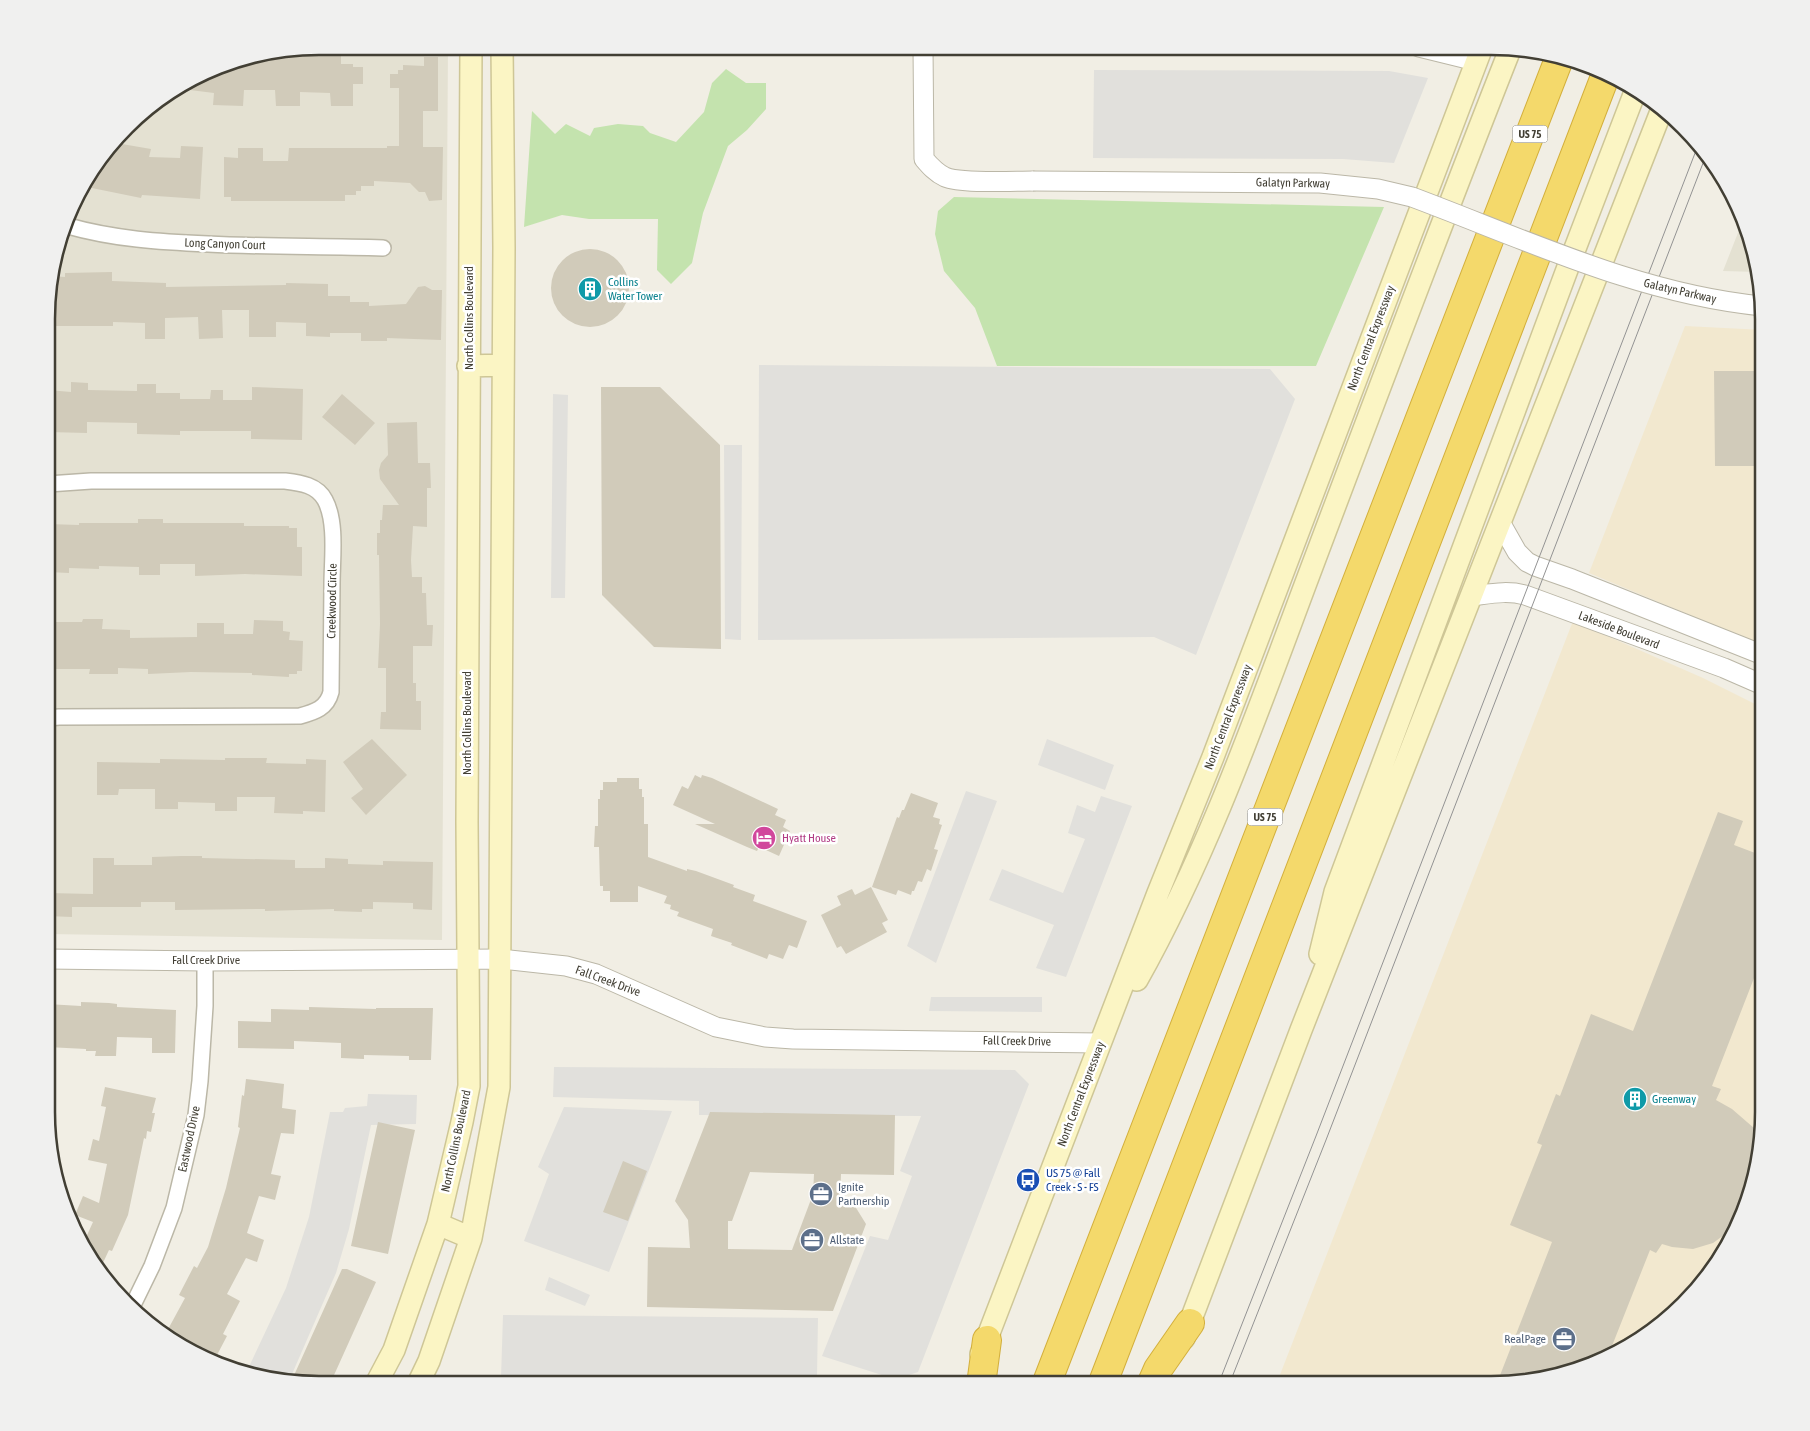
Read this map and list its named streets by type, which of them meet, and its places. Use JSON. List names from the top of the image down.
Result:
{
  "streets": {
    "highway": ["US 75"],
    "main road": ["North Collins Boulevard", "North Central Expressway"],
    "street": [
      "Galatyn Parkway",
      "Long Canyon Court",
      "Creekwood Circle",
      "Lakeside Boulevard",
      "Fall Creek Drive",
      "Eastwood Drive"
    ]
  },
  "crossings": [
    ["North Collins Boulevard", "Fall Creek Drive"],
    ["North Central Expressway", "Fall Creek Drive"],
    ["Fall Creek Drive", "Eastwood Drive"]
  ],
  "places": {
    "building": ["Collins Water Tower", "Greenway"],
    "hotel": ["Hyatt House"],
    "bus stop": ["US 75 @ Fall Creek - S - FS"],
    "office": ["Ignite Partnership", "Allstate", "RealPage"]
  }
}
